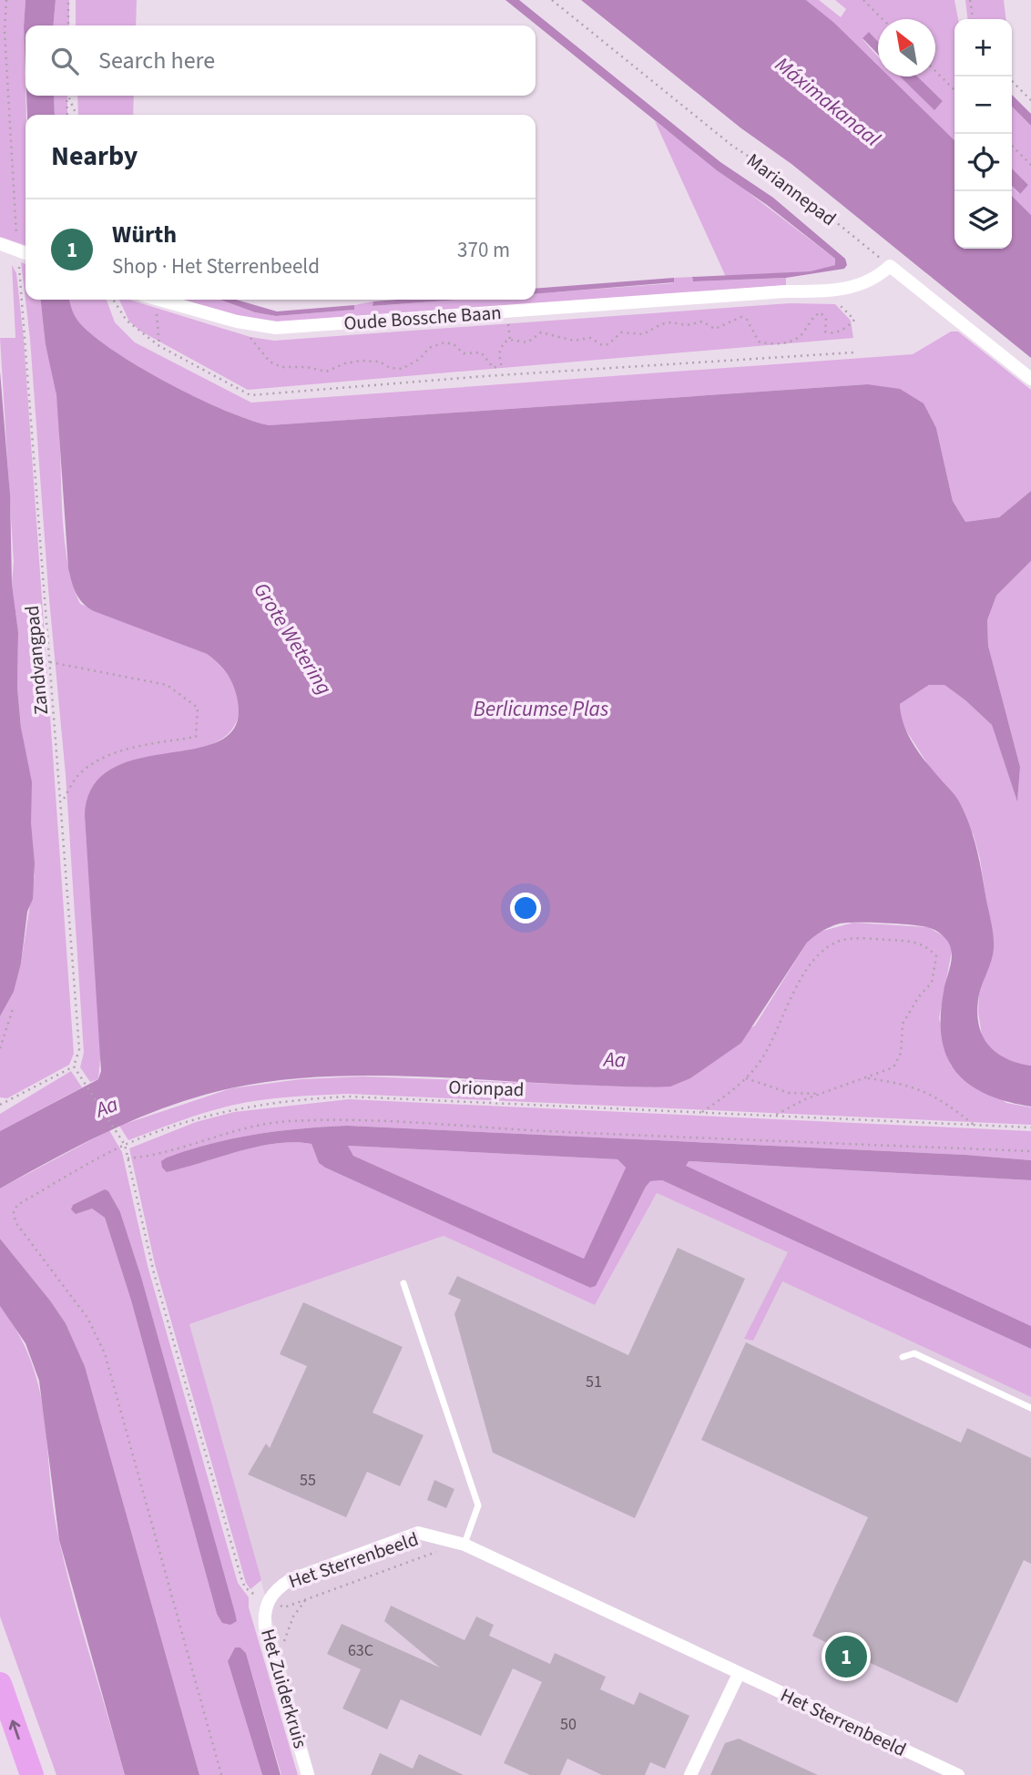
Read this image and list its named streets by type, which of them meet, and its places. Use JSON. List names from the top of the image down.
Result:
{
  "streets": {
    "street": ["Oude Bossche Baan", "Het Sterrenbeeld", "Het Zuiderkruis"],
    "path": ["Mariannepad", "Zandvangpad", "Orionpad"]
  },
  "crossings": [
    ["Mariannepad", "Oude Bossche Baan"],
    ["Orionpad", "Het Sterrenbeeld"],
    ["Het Sterrenbeeld", "Het Zuiderkruis"]
  ],
  "water": [
    "Máximakanaal",
    "Grote Wetering",
    "Berlicumse Plas",
    "Aa"
  ],
  "house_numbers": [
    "51",
    "55",
    "63C",
    "50"
  ],
  "north": "top left",
  "page": {
    "map_buttons": ["+", "−"],
    "search": "Search here",
    "heading": "Nearby",
    "list": [
      {
        "mark": "1",
        "name": "Würth",
        "note": "Shop · Het Sterrenbeeld",
        "value": "370 m"
      }
    ],
    "pins": "1"
  }
}
